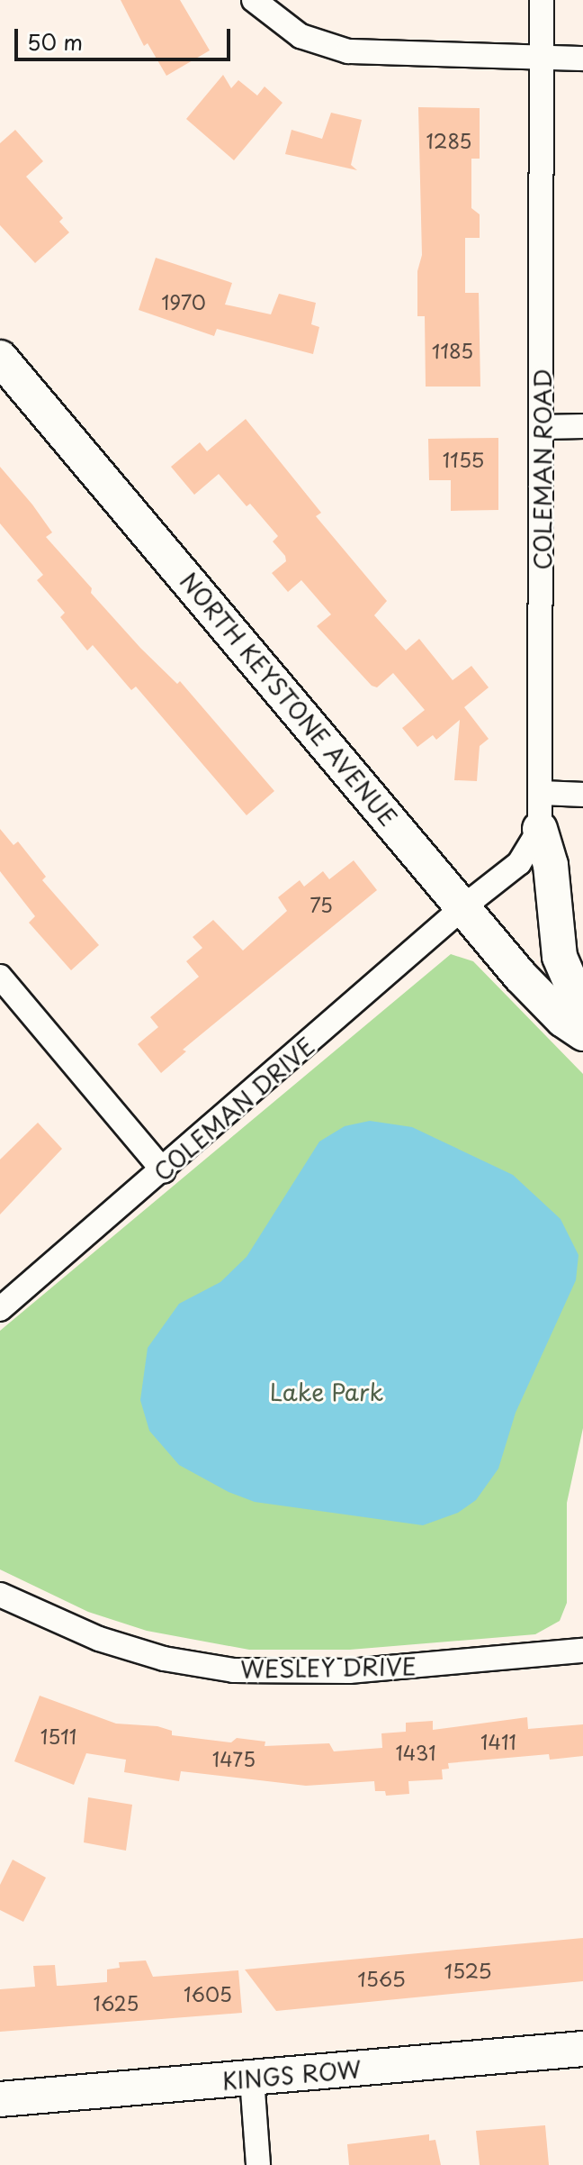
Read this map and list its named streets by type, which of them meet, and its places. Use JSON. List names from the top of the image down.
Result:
{
  "streets": {
    "street": [
      "COLEMAN ROAD",
      "NORTH KEYSTONE AVENUE",
      "COLEMAN DRIVE",
      "WESLEY DRIVE",
      "KINGS ROW"
    ]
  },
  "crossings": [
    ["COLEMAN ROAD", "NORTH KEYSTONE AVENUE"],
    ["COLEMAN ROAD", "COLEMAN DRIVE"],
    ["NORTH KEYSTONE AVENUE", "COLEMAN DRIVE"]
  ],
  "parks": ["Lake Park"],
  "house_numbers": [
    "1285",
    "1970",
    "1185",
    "1155",
    "75",
    "1511",
    "1411",
    "1431",
    "1475",
    "1525",
    "1565",
    "1605",
    "1625"
  ],
  "scale_bar": "50 m"
}
